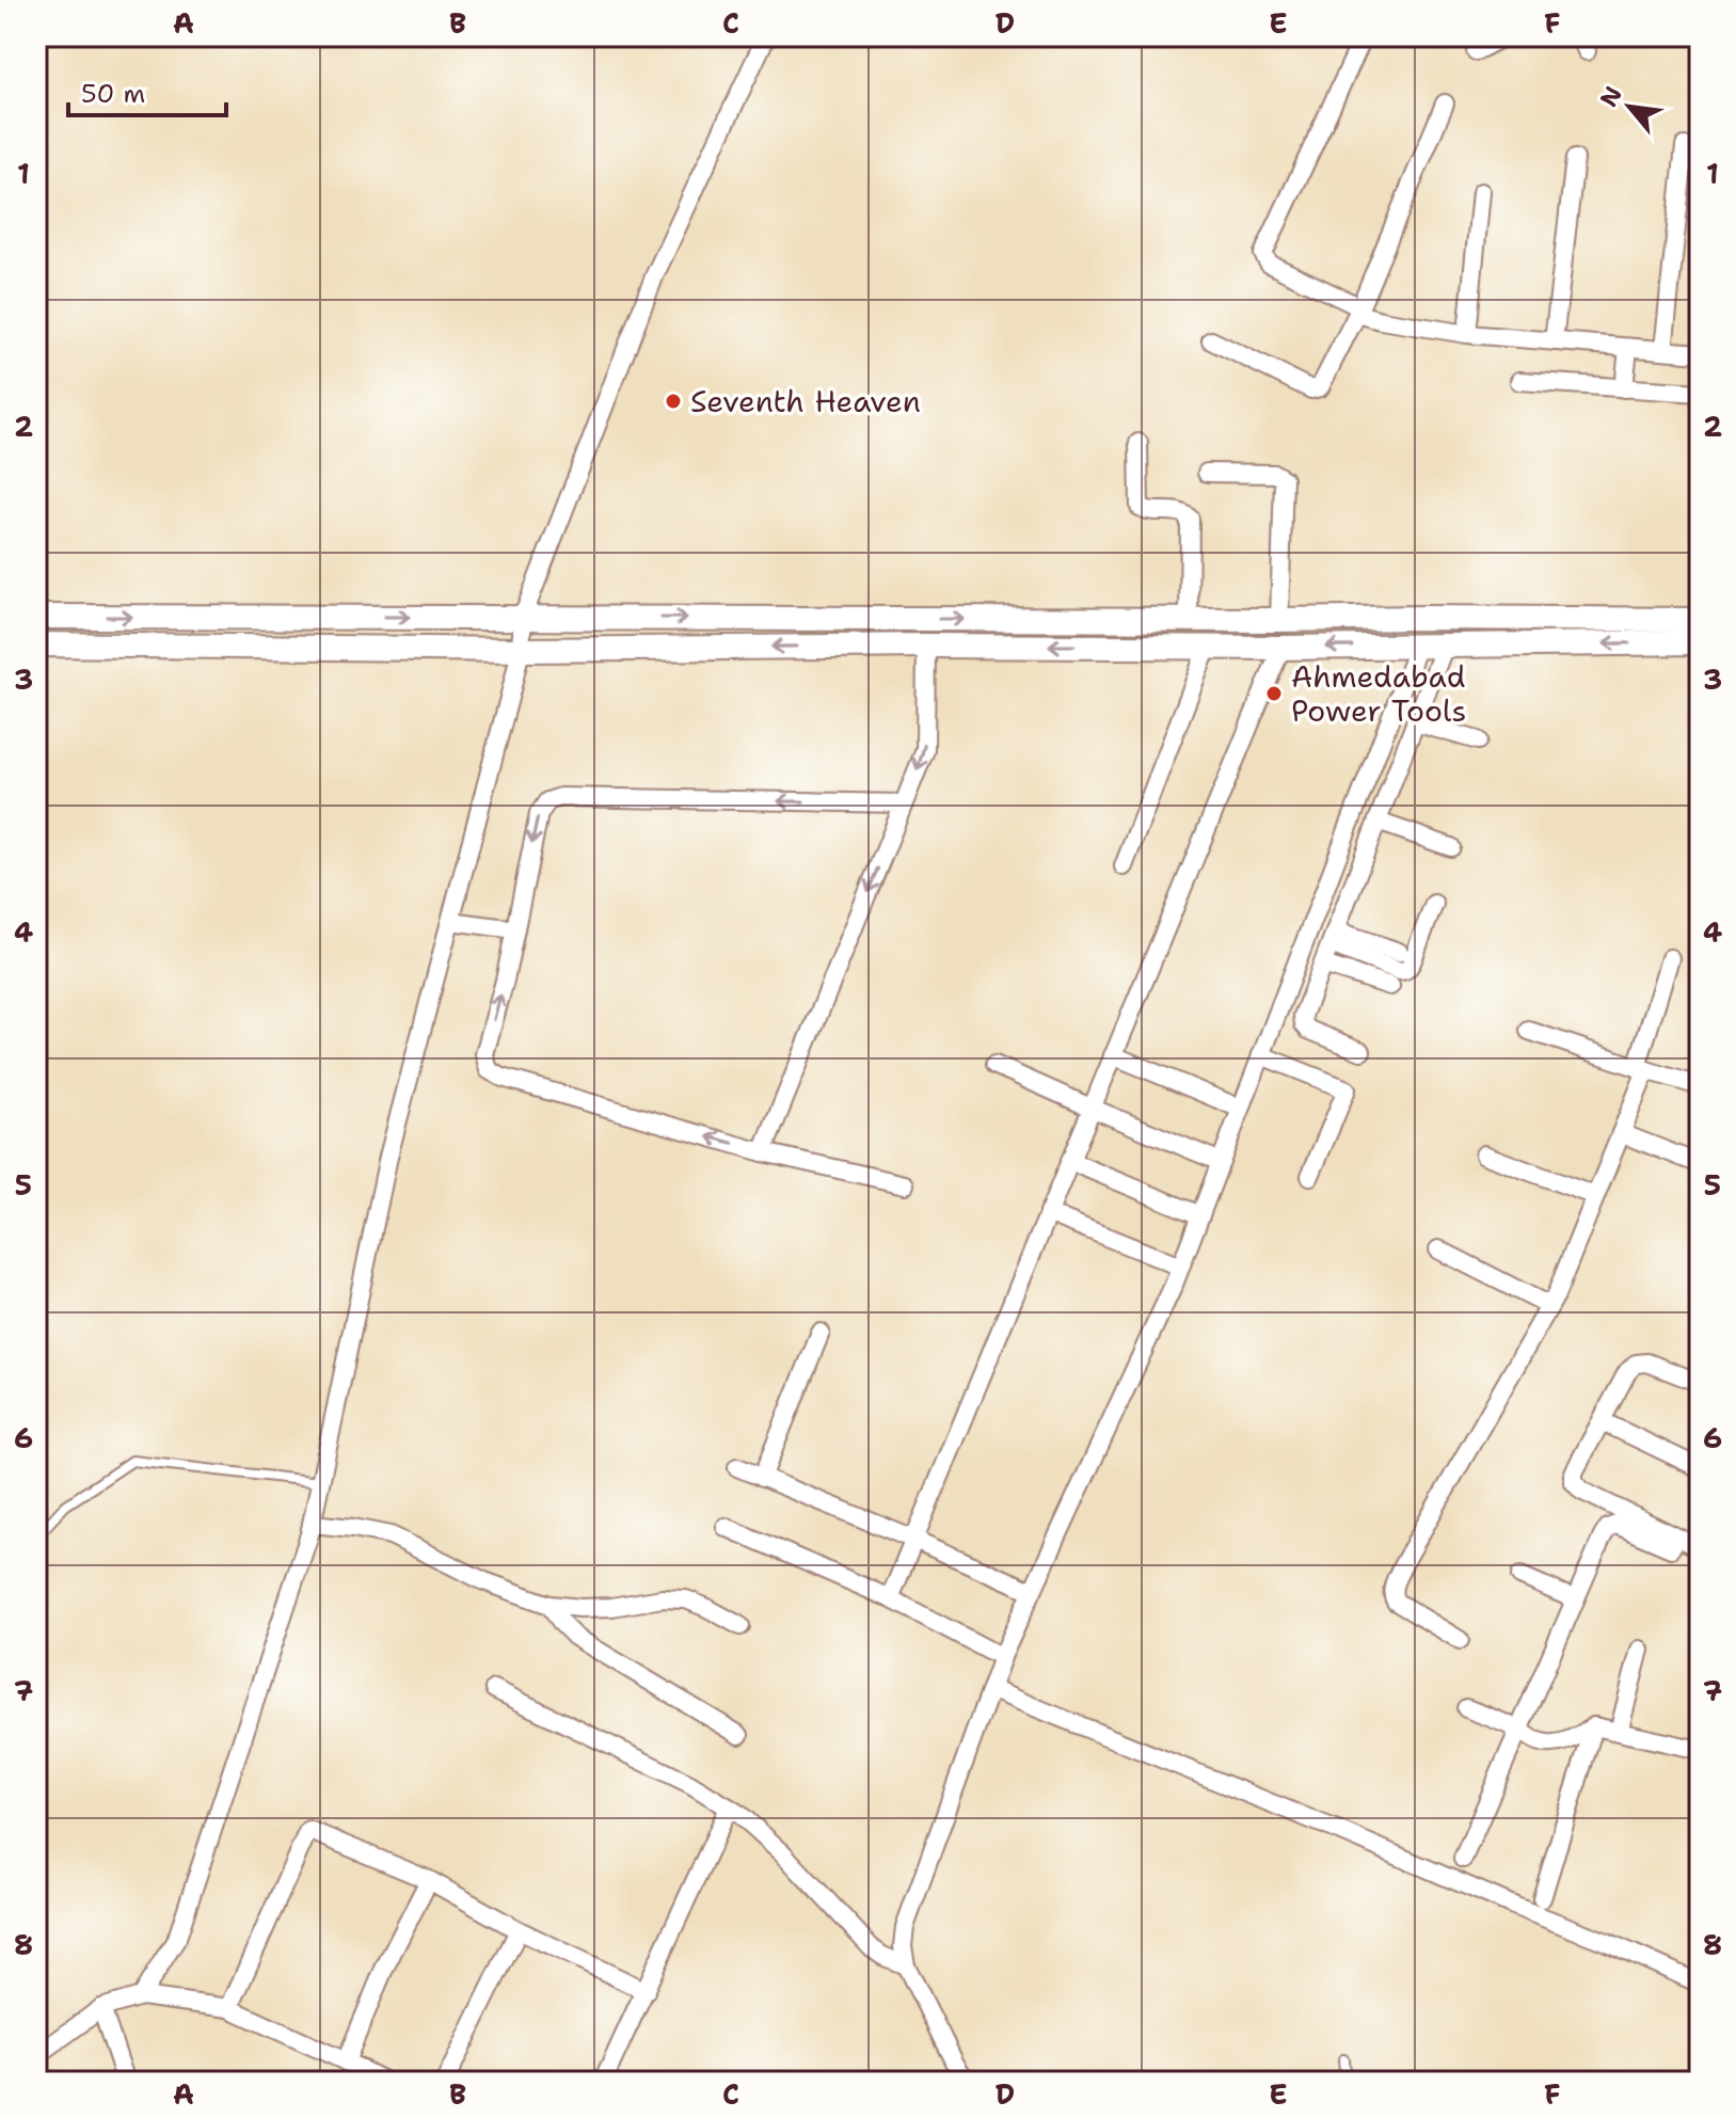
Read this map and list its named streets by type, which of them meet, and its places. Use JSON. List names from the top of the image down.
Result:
{
  "places": ["Seventh Heaven", "Ahmedabad Power Tools"],
  "scale_bar": "50 m",
  "north": "top left",
  "grid": {
    "columns": [
      "A",
      "B",
      "C",
      "D",
      "E",
      "F"
    ],
    "rows": [
      "1",
      "2",
      "3",
      "4",
      "5",
      "6",
      "7",
      "8"
    ]
  }
}
